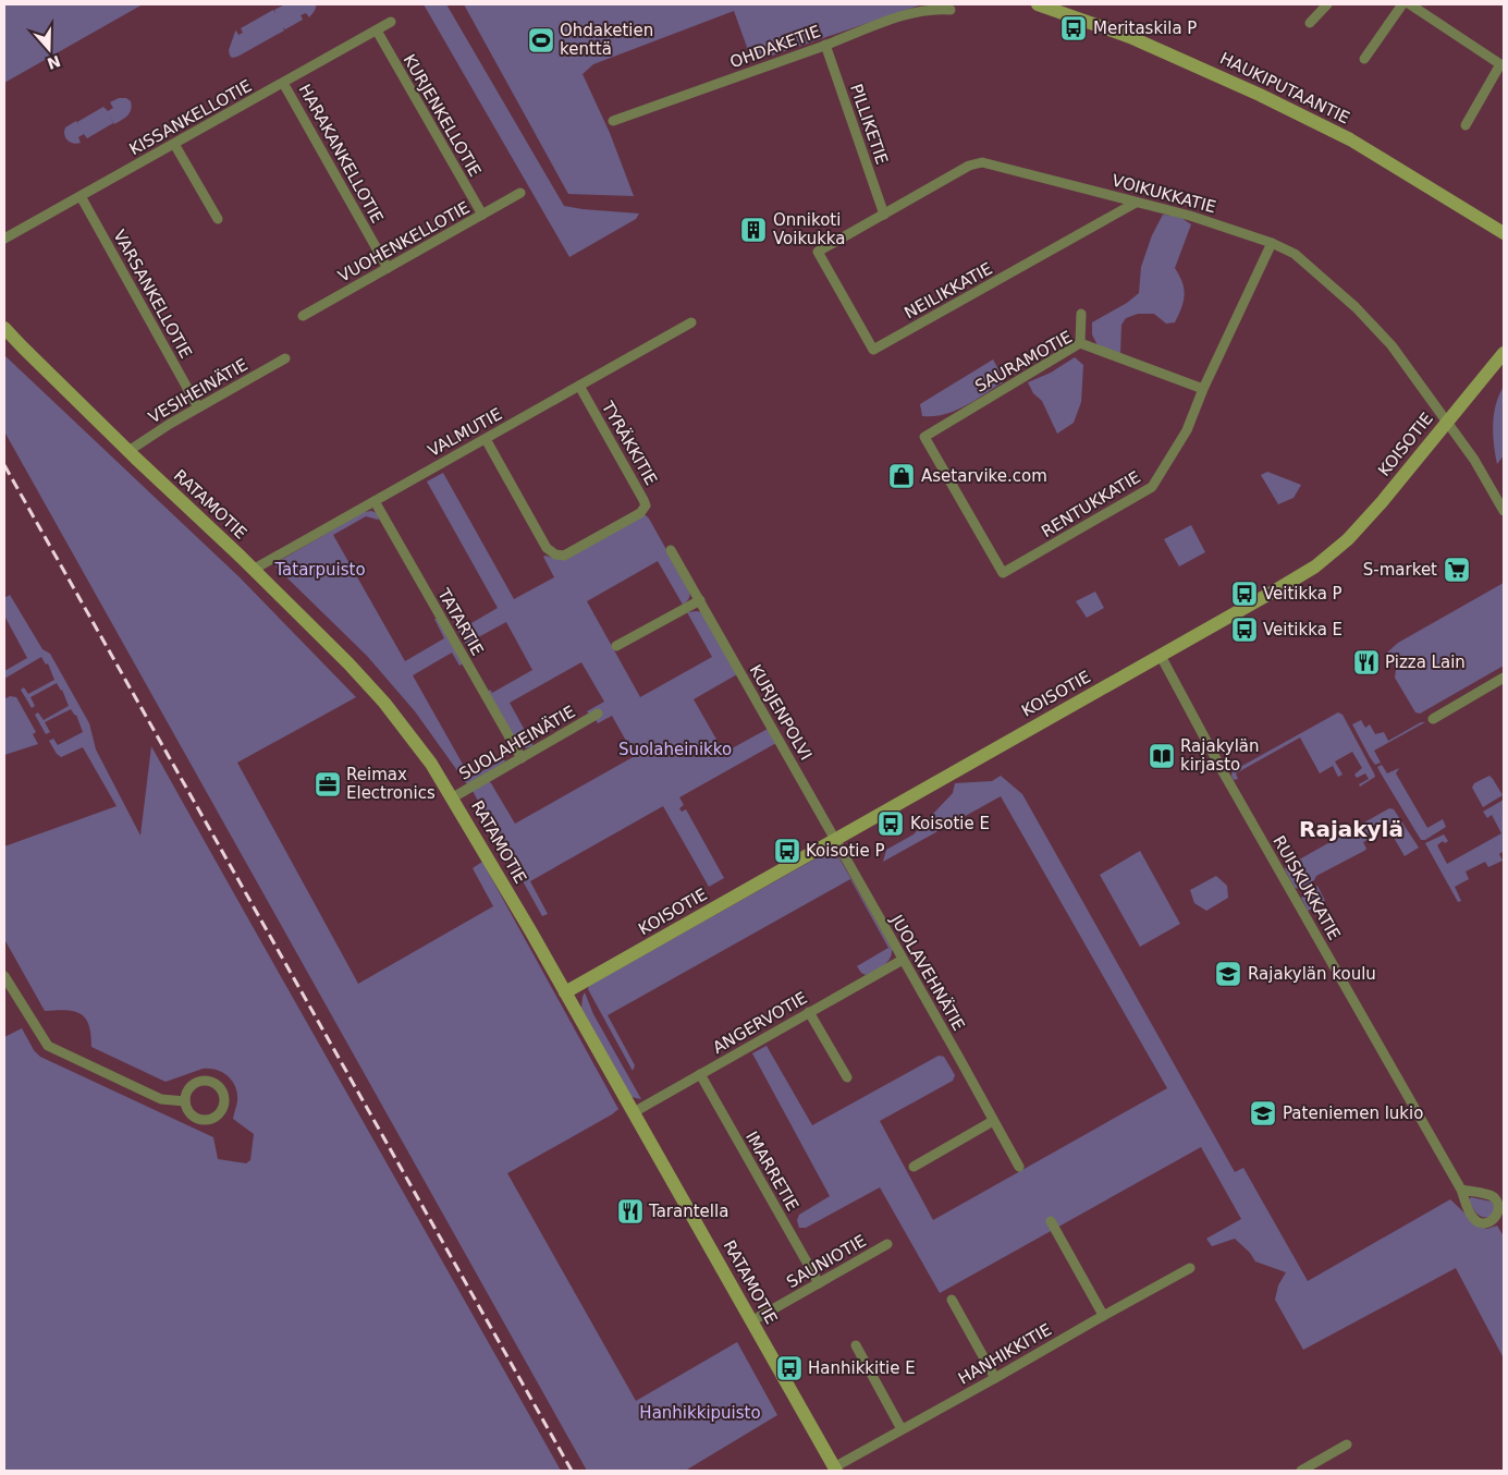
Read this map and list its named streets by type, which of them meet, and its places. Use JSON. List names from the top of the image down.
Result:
{
  "streets": {
    "street": [
      "OHDAKETIE",
      "HAUKIPUTAANTIE",
      "KURJENKELLOTIE",
      "KISSANKELLOTIE",
      "PILLIKETIE",
      "HARAKANKELLOTIE",
      "VOIKUKKATIE",
      "VUOHENKELLOTIE",
      "NEILIKKATIE",
      "VARSANKELLOTIE",
      "SAURAMOTIE",
      "VESIHEINÄTIE",
      "VALMUTIE",
      "TYRÄKKITIE",
      "KOISOTIE",
      "RATAMOTIE",
      "RENTUKKATIE",
      "TATARTIE",
      "KURJENPOLVI",
      "SUOLAHEINÄTIE",
      "RUISKUKKATIE",
      "JUOLAVEHNÄTIE",
      "ANGERVOTIE",
      "IMARRETIE",
      "SAUNIOTIE",
      "HANHIKKITIE"
    ]
  },
  "crossings": [
    ["OHDAKETIE", "PILLIKETIE"],
    ["KURJENKELLOTIE", "KISSANKELLOTIE"],
    ["KURJENKELLOTIE", "VUOHENKELLOTIE"],
    ["KISSANKELLOTIE", "HARAKANKELLOTIE"],
    ["KISSANKELLOTIE", "VARSANKELLOTIE"],
    ["PILLIKETIE", "VOIKUKKATIE"],
    ["HARAKANKELLOTIE", "VUOHENKELLOTIE"],
    ["VOIKUKKATIE", "NEILIKKATIE"],
    ["VOIKUKKATIE", "KOISOTIE"],
    ["VOIKUKKATIE", "RENTUKKATIE"],
    ["VARSANKELLOTIE", "VESIHEINÄTIE"],
    ["SAURAMOTIE", "RENTUKKATIE"],
    ["VESIHEINÄTIE", "RATAMOTIE"],
    ["VALMUTIE", "TYRÄKKITIE"],
    ["VALMUTIE", "RATAMOTIE"],
    ["VALMUTIE", "TATARTIE"],
    ["KOISOTIE", "RATAMOTIE"],
    ["KOISOTIE", "KURJENPOLVI"],
    ["KOISOTIE", "RUISKUKKATIE"],
    ["KOISOTIE", "JUOLAVEHNÄTIE"],
    ["RATAMOTIE", "SUOLAHEINÄTIE"],
    ["RATAMOTIE", "ANGERVOTIE"],
    ["RATAMOTIE", "SAUNIOTIE"],
    ["RATAMOTIE", "HANHIKKITIE"],
    ["TATARTIE", "SUOLAHEINÄTIE"],
    ["KURJENPOLVI", "JUOLAVEHNÄTIE"],
    ["JUOLAVEHNÄTIE", "ANGERVOTIE"],
    ["ANGERVOTIE", "IMARRETIE"],
    ["IMARRETIE", "SAUNIOTIE"]
  ],
  "districts": ["Rajakylä"],
  "parks": ["Tatarpuisto", "Suolaheinikko", "Hanhikkipuisto"],
  "places": {
    "bus stop": [
      "Meritaskila P",
      "Veitikka P",
      "Veitikka E",
      "Koisotie E",
      "Koisotie P",
      "Hanhikkitie E"
    ],
    "sports": ["Ohdaketien kenttä"],
    "building": ["Onnikoti Voikukka"],
    "shop": ["Asetarvike.com"],
    "supermarket": ["S-market"],
    "restaurant": ["Pizza Lain", "Tarantella"],
    "library": ["Rajakylän kirjasto"],
    "office": ["Reimax Electronics"],
    "school or university": ["Rajakylän koulu", "Pateniemen lukio"]
  },
  "north": "bottom"
}
